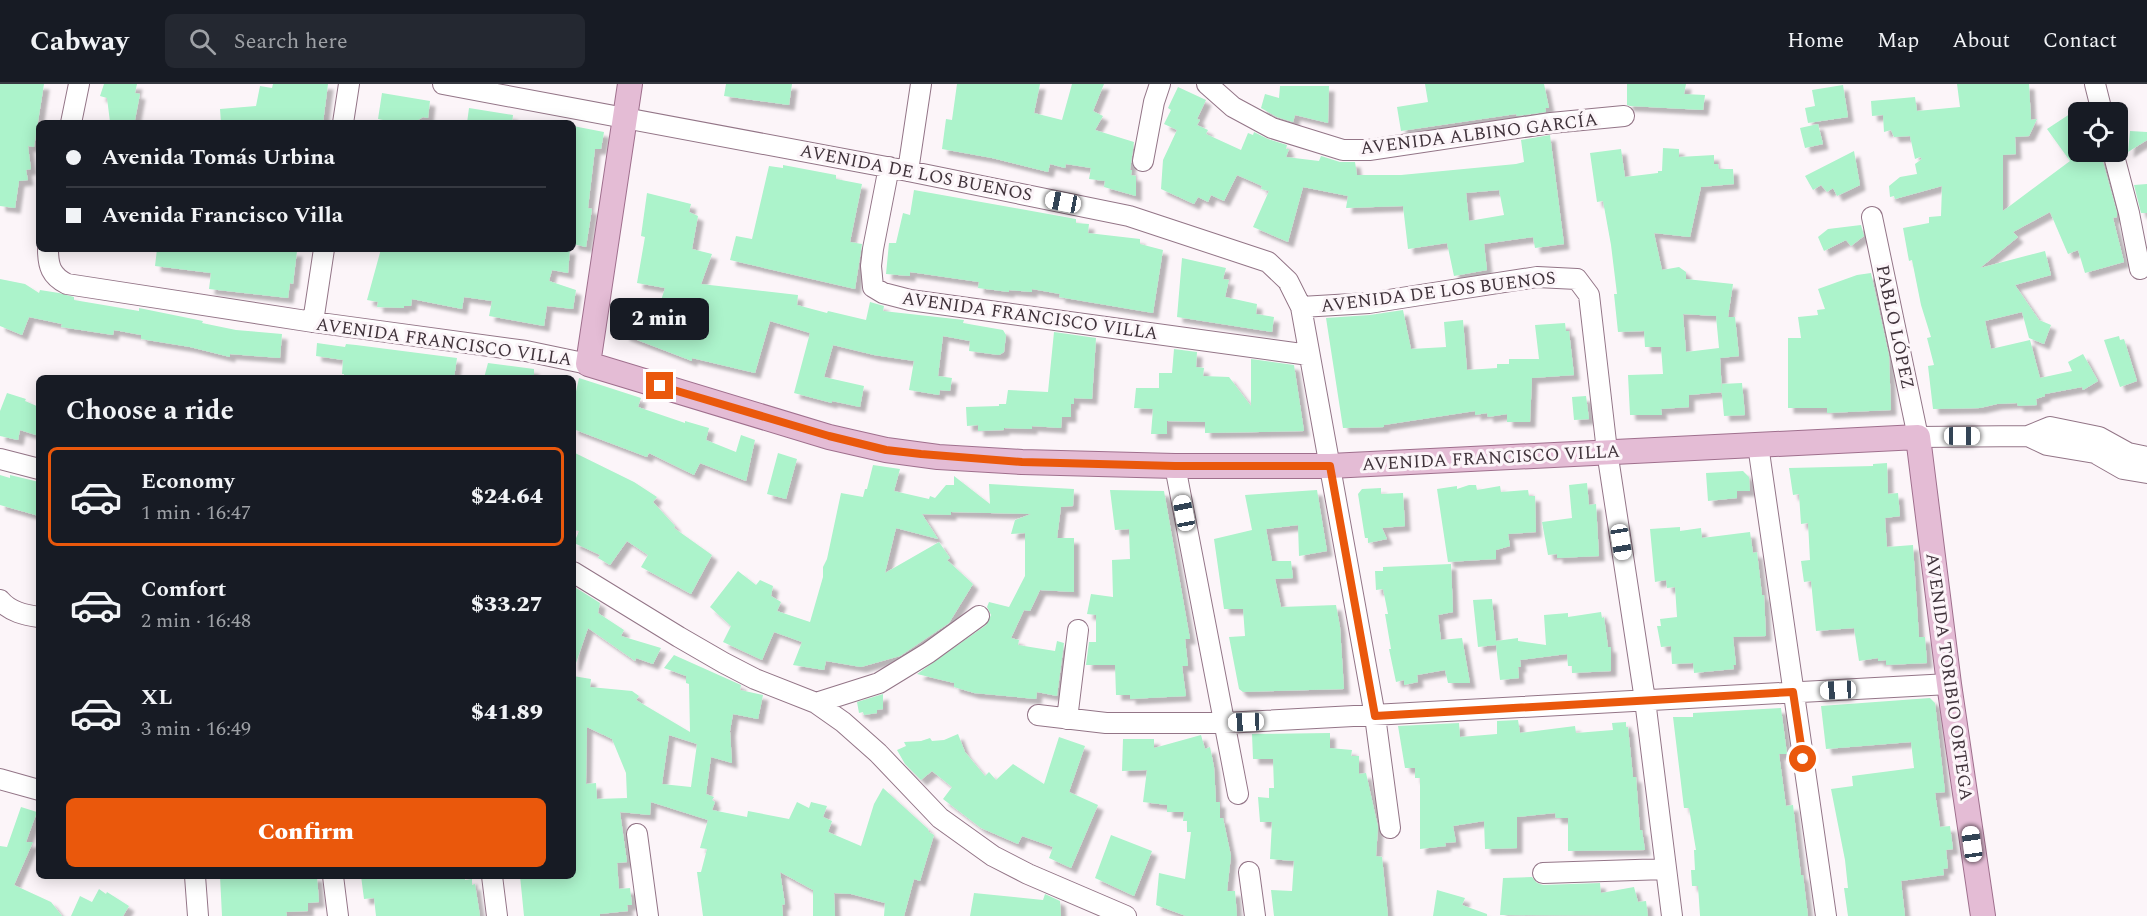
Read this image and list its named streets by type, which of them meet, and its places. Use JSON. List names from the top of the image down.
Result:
{
  "streets": {
    "main road": ["AVENIDA FRANCISCO VILLA", "AVENIDA TORIBIO ORTEGA"],
    "street": ["AVENIDA ALBINO GARCÍA", "AVENIDA DE LOS BUENOS", "PABLO LÓPEZ"]
  },
  "crossings": [
    ["AVENIDA DE LOS BUENOS", "AVENIDA FRANCISCO VILLA"],
    ["AVENIDA FRANCISCO VILLA", "PABLO LÓPEZ"],
    ["AVENIDA FRANCISCO VILLA", "AVENIDA TORIBIO ORTEGA"],
    ["PABLO LÓPEZ", "AVENIDA TORIBIO ORTEGA"]
  ],
  "page": {
    "header": "Cabway",
    "search": "Search here",
    "nav": [
      "Home",
      "Map",
      "About",
      "Contact"
    ],
    "banner": ["Avenida Tomás Urbina", "Avenida Francisco Villa"],
    "bubble": "2 min",
    "heading": "Choose a ride",
    "list": [
      {
        "name": "Economy",
        "note": "1 min · 16:47",
        "value": "$24.64"
      },
      {
        "name": "Comfort",
        "note": "2 min · 16:48",
        "value": "$33.27"
      },
      {
        "name": "XL",
        "note": "3 min · 16:49",
        "value": "$41.89"
      }
    ],
    "buttons": "Confirm"
  }
}
